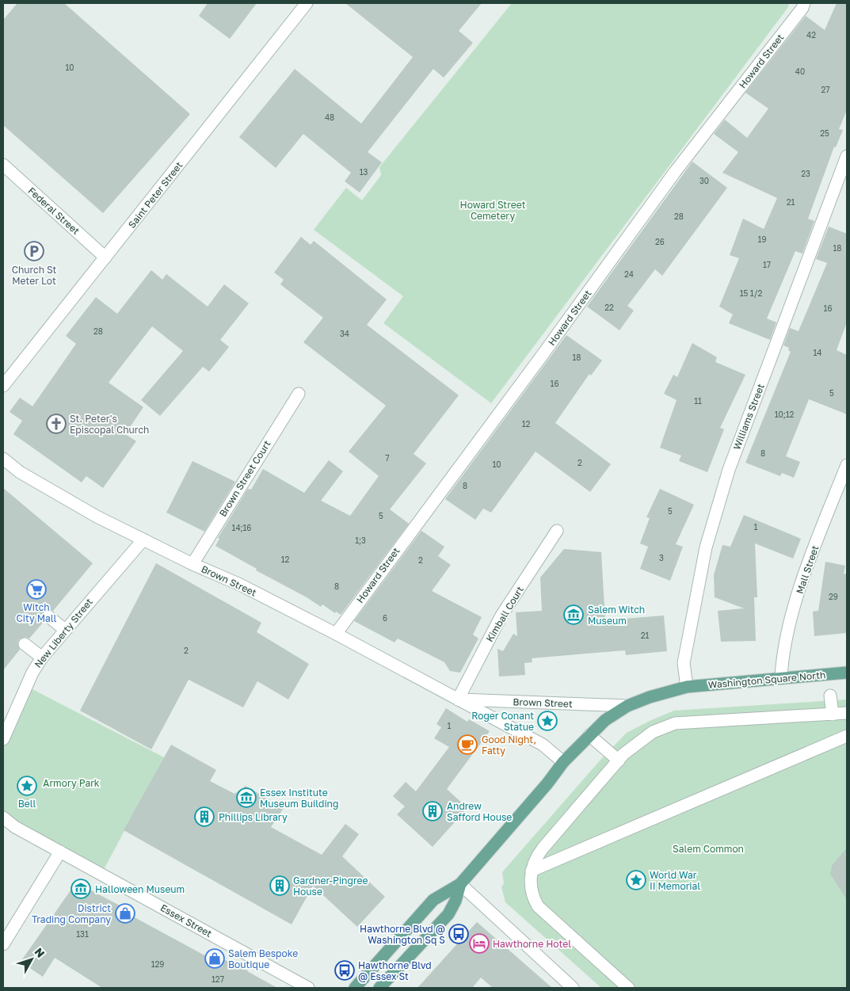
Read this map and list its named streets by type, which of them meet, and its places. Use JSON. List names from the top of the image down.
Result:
{
  "streets": {
    "main road": ["Washington Square North"],
    "street": [
      "Howard Street",
      "Saint Peter Street",
      "Federal Street",
      "Williams Street",
      "Brown Street Court",
      "Mall Street",
      "Brown Street",
      "Kimball Court",
      "New Liberty Street",
      "Essex Street"
    ]
  },
  "crossings": [
    ["Howard Street", "Brown Street"],
    ["Saint Peter Street", "Federal Street"],
    ["Williams Street", "Washington Square North"],
    ["Brown Street Court", "Brown Street"],
    ["Mall Street", "Washington Square North"],
    ["Brown Street", "Kimball Court"],
    ["Brown Street", "New Liberty Street"],
    ["Brown Street", "Washington Square North"]
  ],
  "parks": ["Howard Street Cemetery", "Armory Park", "Salem Common"],
  "places": {
    "parking": ["Church St Meter Lot"],
    "church": ["St. Peter's Episcopal Church"],
    "supermarket": ["Witch City Mall"],
    "museum": ["Salem Witch Museum", "Essex Institute Museum Building", "Halloween Museum"],
    "place": ["Roger Conant Statue", "Bell", "World War II Memorial"],
    "cafe": ["Good Night, Fatty"],
    "building": ["Andrew Safford House", "Phillips Library", "Gardner-Pingree House"],
    "shop": ["District Trading Company", "Salem Bespoke Boutique"],
    "bus stop": ["Hawthorne Blvd @ Washington Sq S", "Hawthorne Blvd @ Essex St"],
    "hotel": ["Hawthorne Hotel"]
  },
  "house_numbers": [
    "42",
    "10",
    "40",
    "27",
    "48",
    "25",
    "13",
    "23",
    "30",
    "21",
    "28",
    "19",
    "26",
    "18",
    "17",
    "24",
    "15 1/2",
    "22",
    "16",
    "28",
    "34",
    "14",
    "18",
    "16",
    "5",
    "11",
    "10;12",
    "12",
    "8",
    "7",
    "2",
    "10",
    "8",
    "5",
    "5",
    "1",
    "14;16",
    "1;3",
    "3",
    "12",
    "2",
    "8",
    "29",
    "6",
    "21",
    "2",
    "1",
    "131",
    "129",
    "127"
  ],
  "north": "top right"
}
